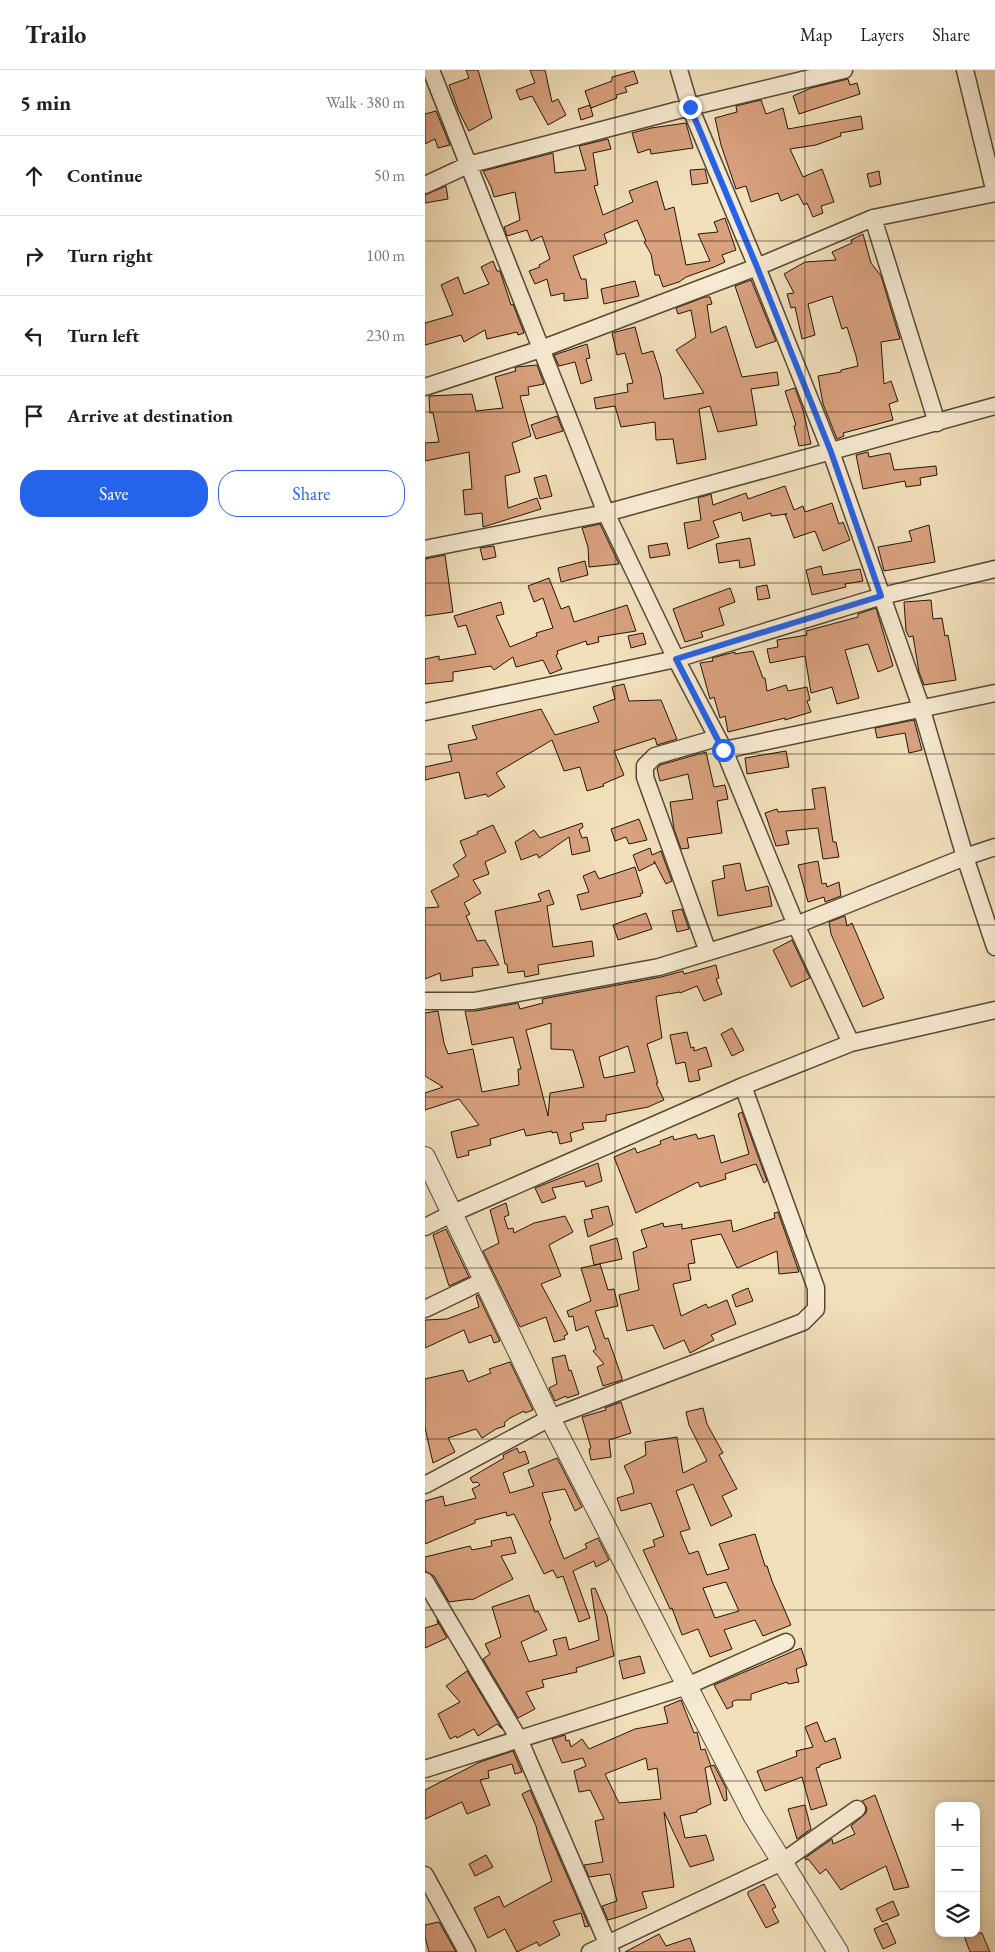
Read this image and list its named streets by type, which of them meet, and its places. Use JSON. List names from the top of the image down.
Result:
{
  "page": {
    "header": "Trailo",
    "nav": ["Map", "Layers", "Share"],
    "heading": ["5 min", "Walk · 380 m"],
    "list": [
      ["Continue", "50 m"],
      ["Turn right", "100 m"],
      ["Turn left", "230 m"],
      "Arrive at destination"
    ],
    "buttons": ["Save", "Share"],
    "map_buttons": ["+", "−"]
  }
}
